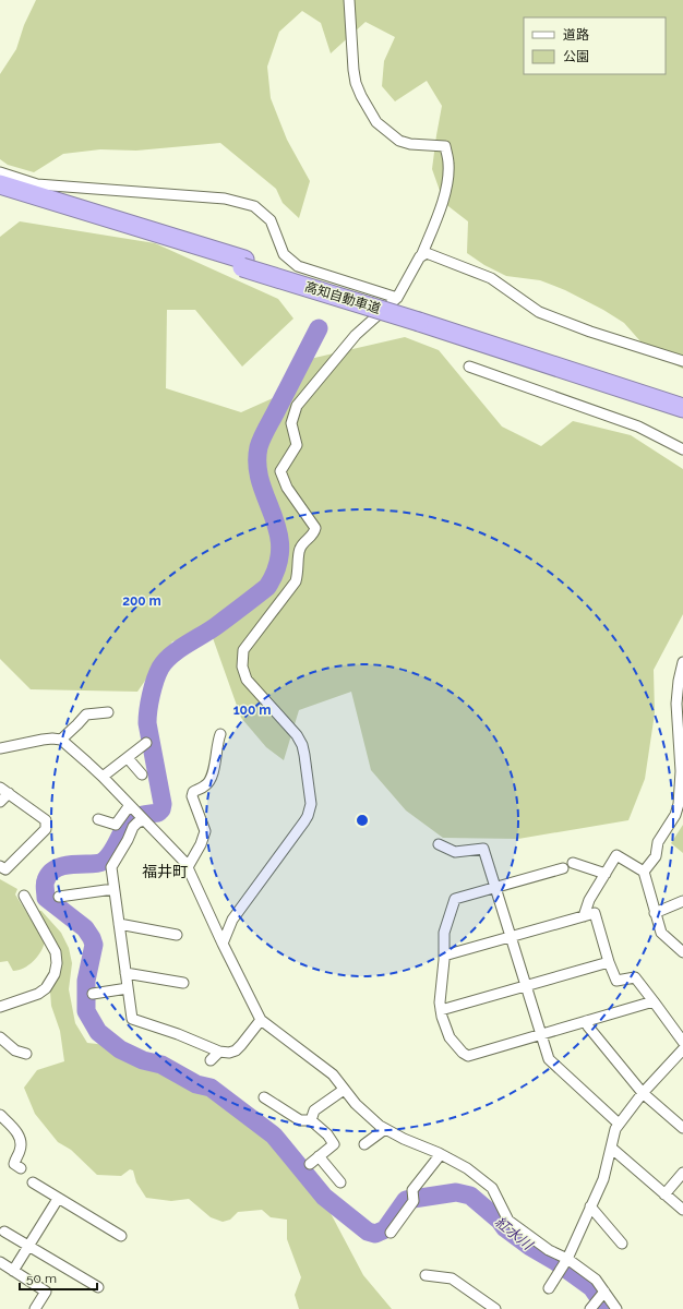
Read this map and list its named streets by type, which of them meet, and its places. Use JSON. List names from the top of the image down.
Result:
{
  "streets": {
    "highway": ["高知自動車道"]
  },
  "districts": ["福井町"],
  "water": ["紅水川"],
  "legend": ["道路", "公園"],
  "scale_bar": "50 m",
  "rings": ["200 m", "100 m"]
}
